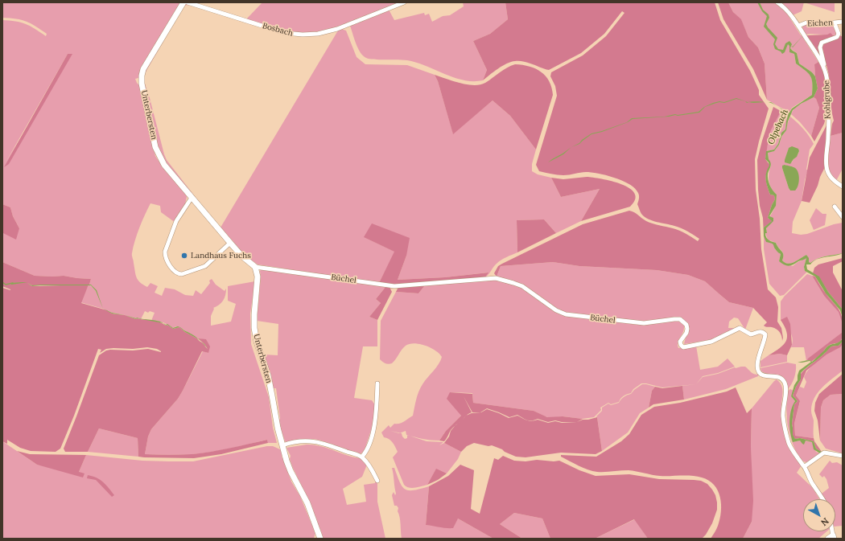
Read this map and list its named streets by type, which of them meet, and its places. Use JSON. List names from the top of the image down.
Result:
{
  "streets": {
    "street": [
      "Eichen",
      "Bosbach",
      "Kohlgrube",
      "Unterbersten",
      "Büchel"
    ]
  },
  "crossings": [
    ["Eichen", "Kohlgrube"],
    ["Unterbersten", "Büchel"]
  ],
  "water": ["Olpebach"],
  "places": ["Landhaus Fuchs"],
  "north": "bottom right"
}
